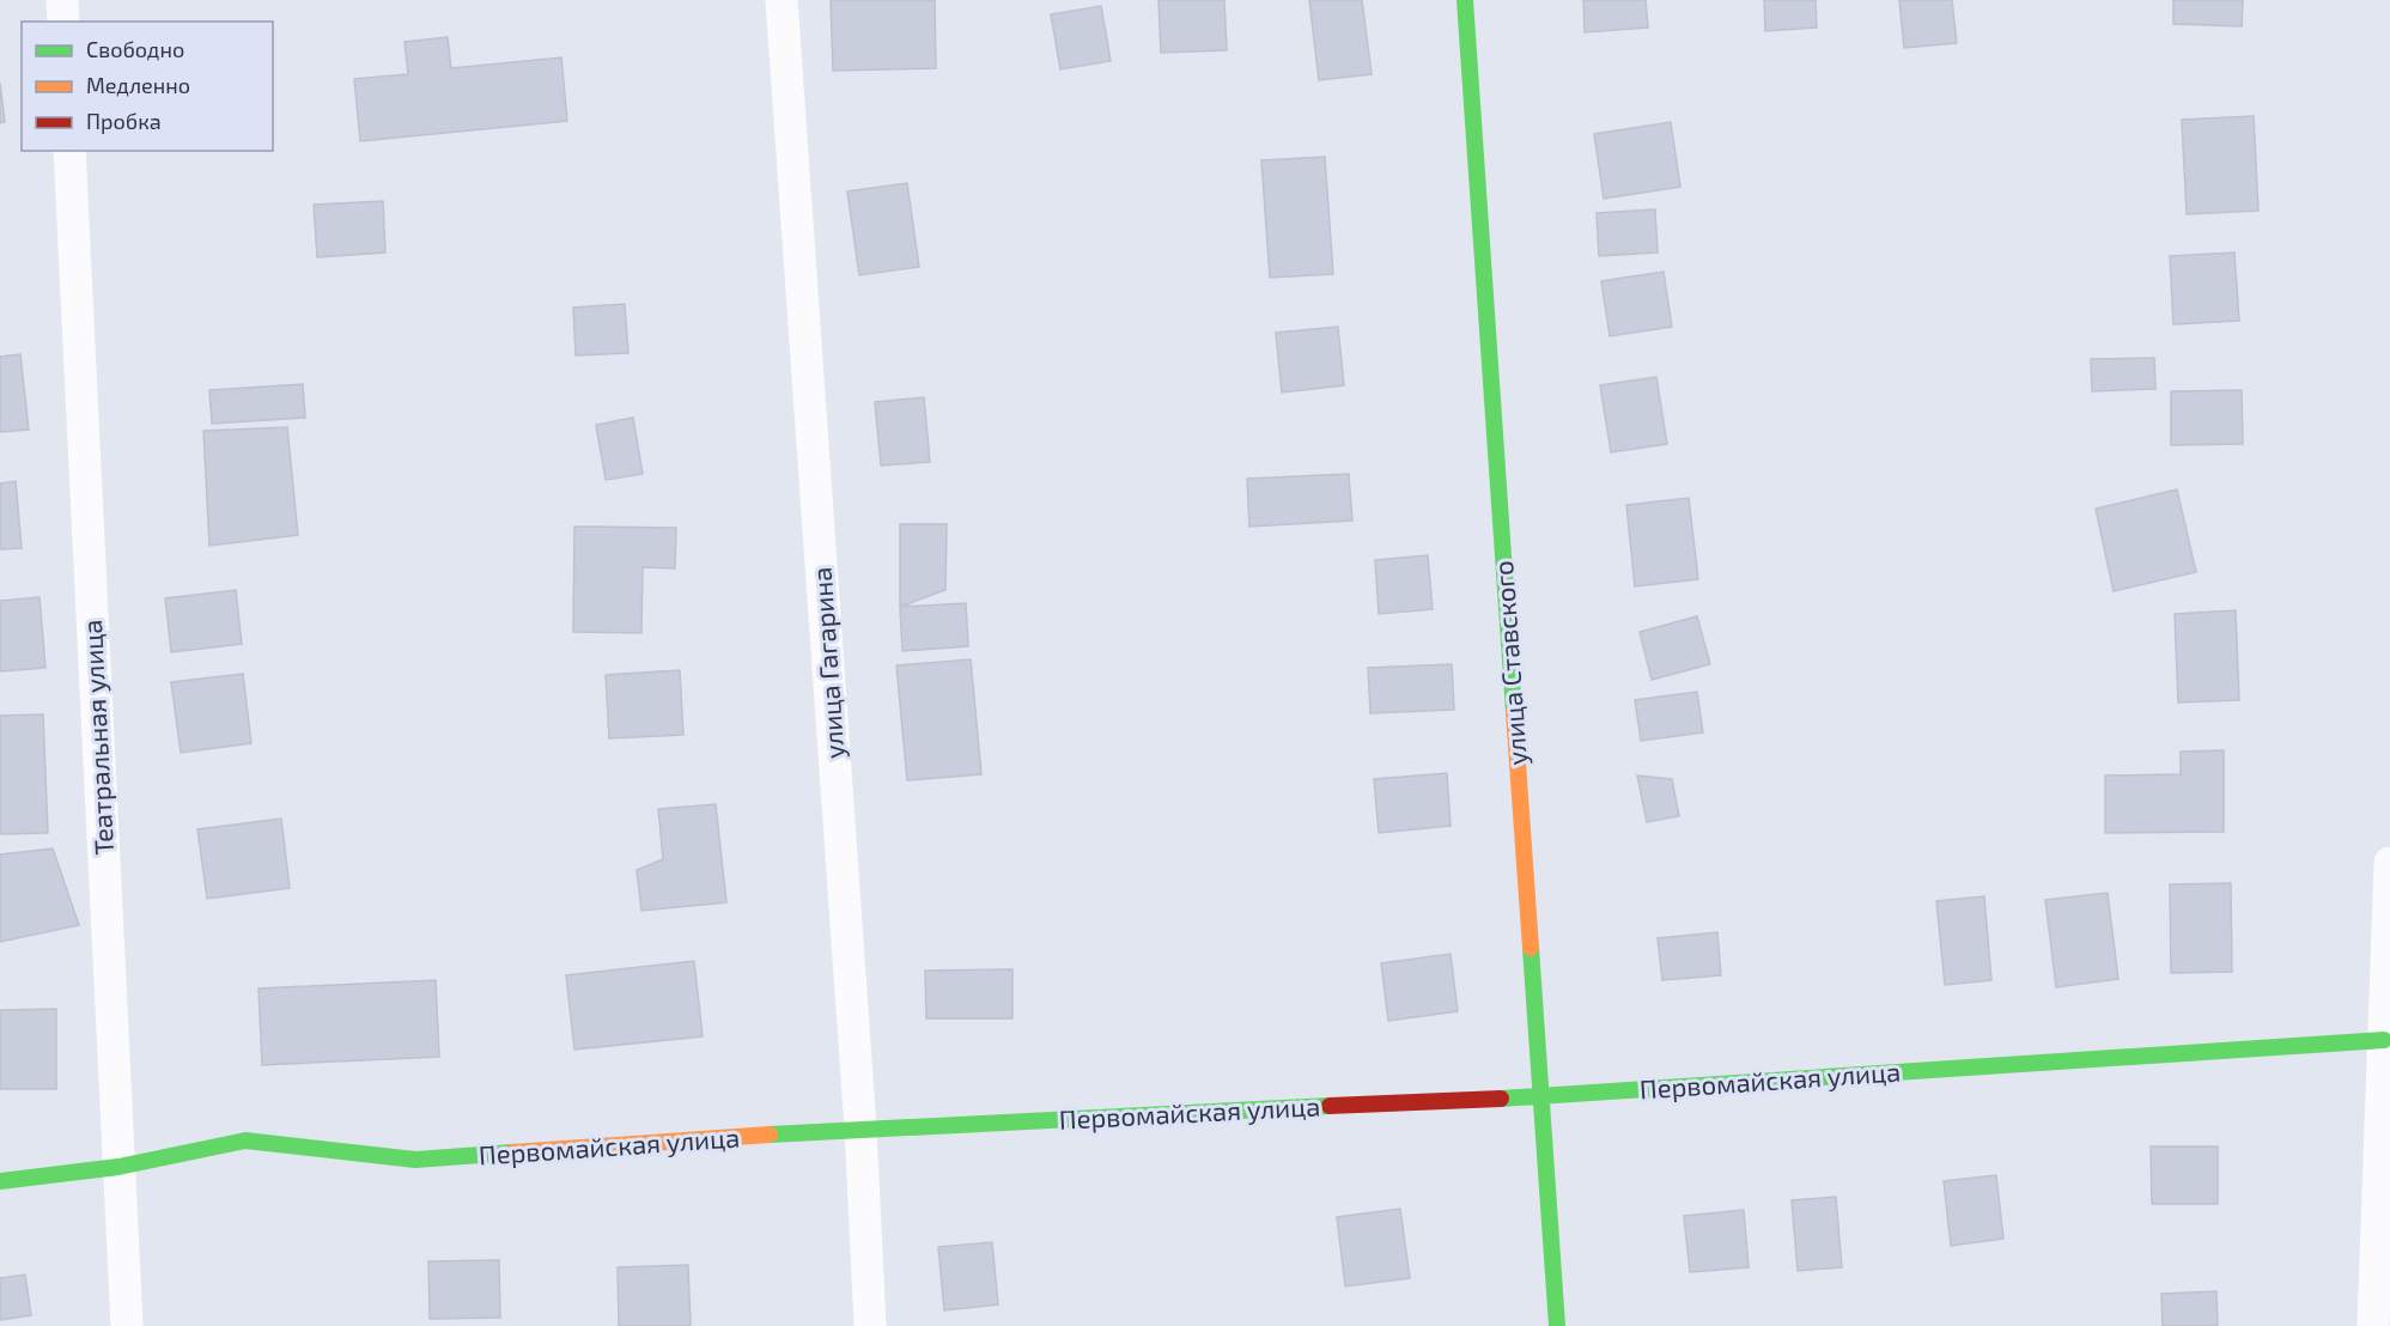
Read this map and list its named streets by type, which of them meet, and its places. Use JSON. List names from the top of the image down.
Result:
{
  "streets": {
    "street": [
      "улица Гагарина",
      "улица Ставского",
      "Театральная улица",
      "Первомайская улица"
    ]
  },
  "crossings": [
    ["улица Гагарина", "Первомайская улица"],
    ["улица Ставского", "Первомайская улица"],
    ["Театральная улица", "Первомайская улица"]
  ],
  "legend": ["Свободно", "Медленно", "Пробка"]
}
